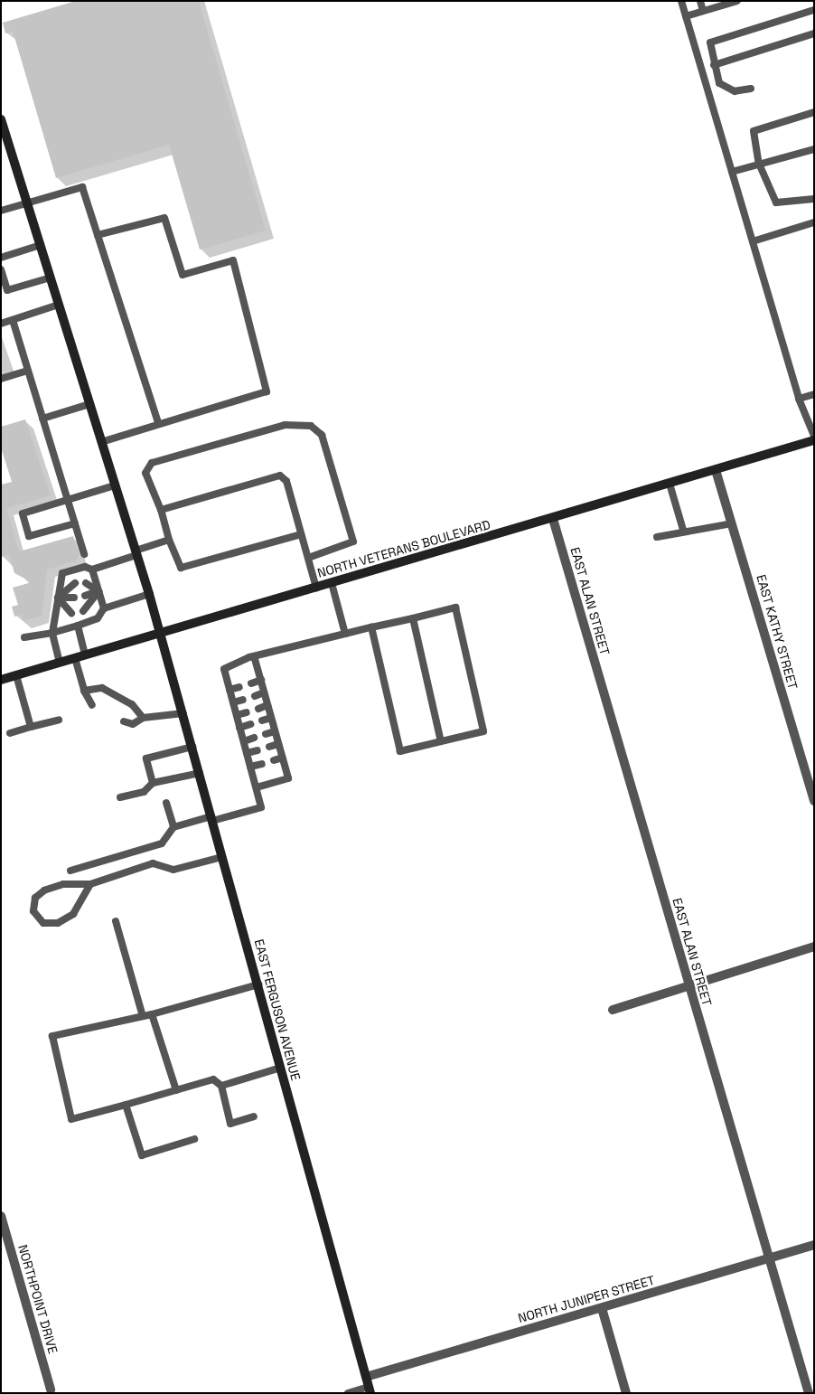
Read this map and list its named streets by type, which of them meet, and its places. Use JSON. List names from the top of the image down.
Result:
{
  "streets": {
    "main road": ["NORTH VETERANS BOULEVARD", "EAST FERGUSON AVENUE"],
    "street": [
      "EAST ALAN STREET",
      "EAST KATHY STREET",
      "NORTHPOINT DRIVE",
      "NORTH JUNIPER STREET"
    ]
  },
  "crossings": [
    ["NORTH VETERANS BOULEVARD", "EAST ALAN STREET"],
    ["NORTH VETERANS BOULEVARD", "EAST KATHY STREET"],
    ["NORTH VETERANS BOULEVARD", "EAST FERGUSON AVENUE"],
    ["EAST ALAN STREET", "NORTH JUNIPER STREET"],
    ["EAST FERGUSON AVENUE", "NORTH JUNIPER STREET"]
  ]
}
